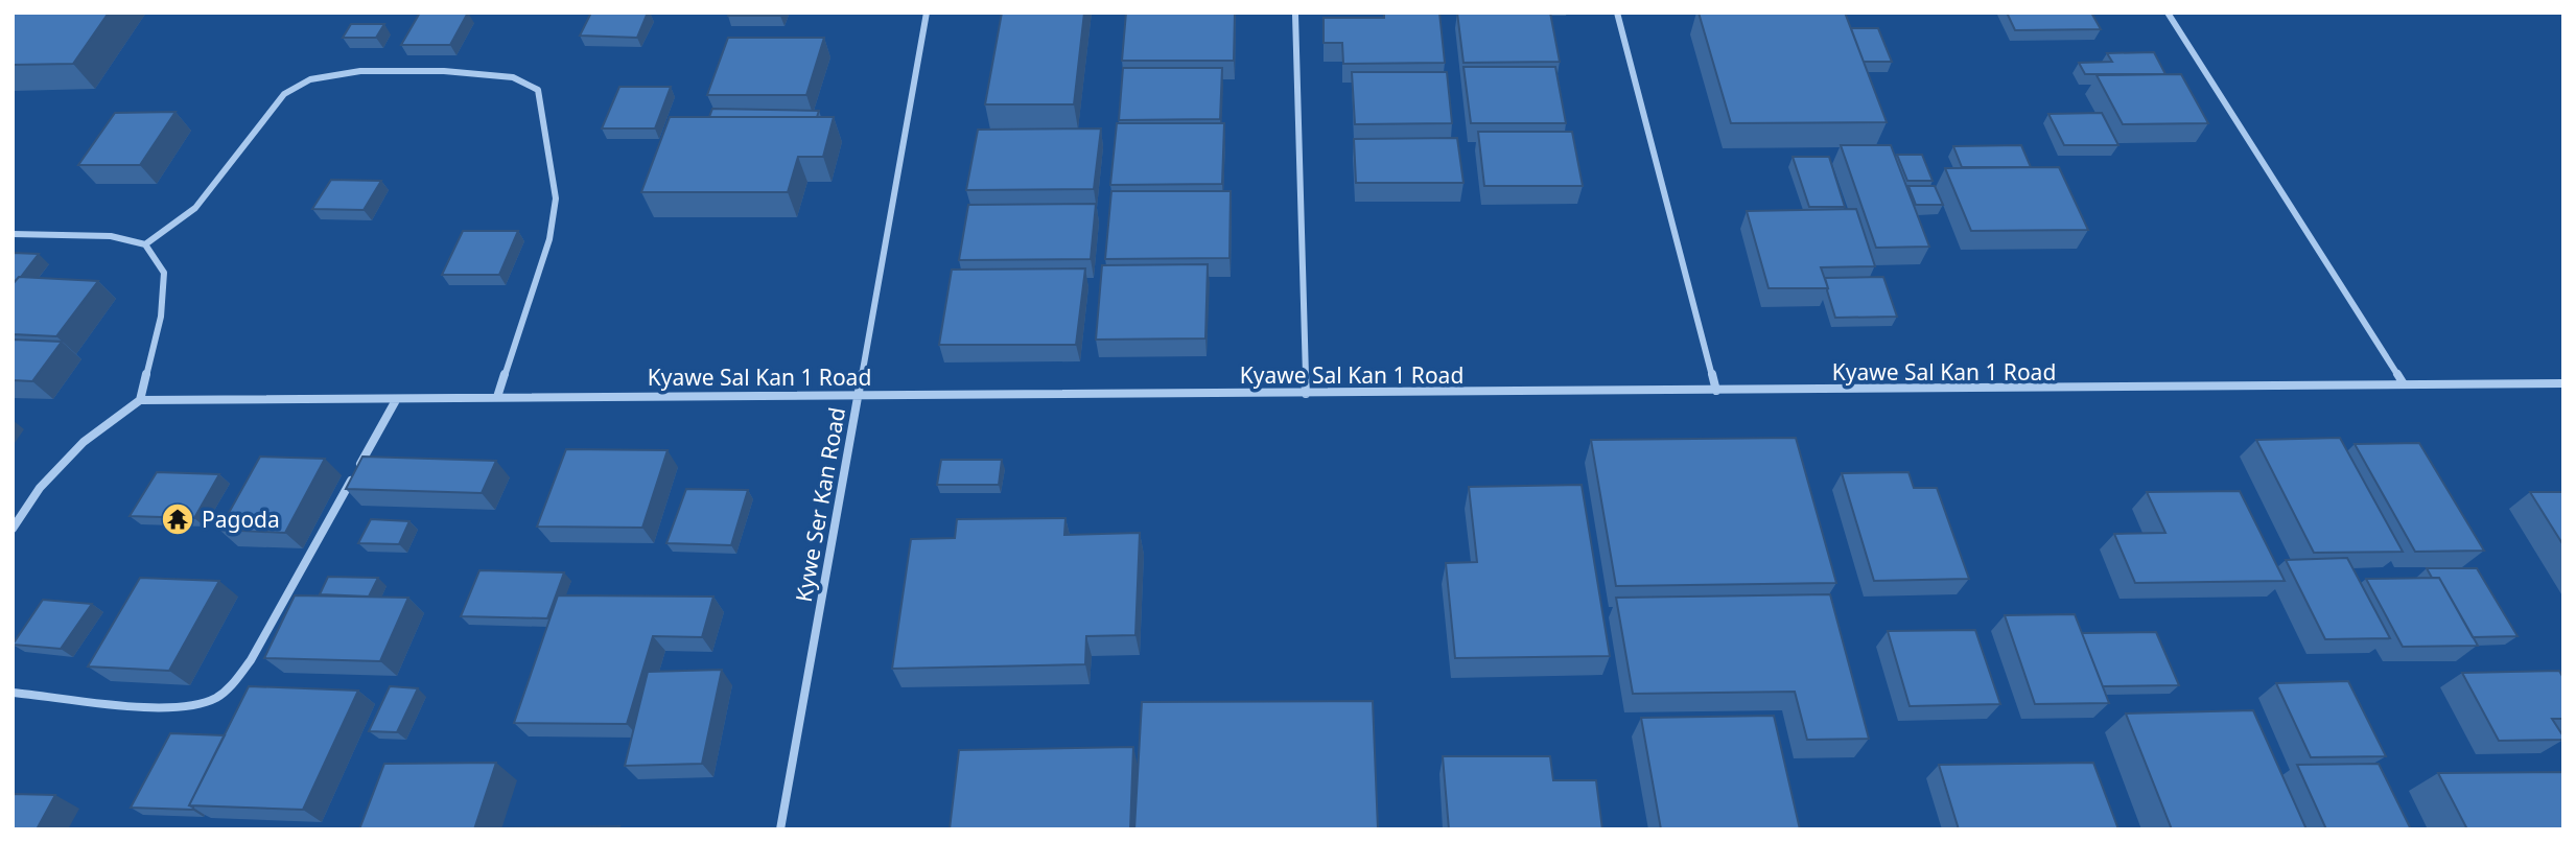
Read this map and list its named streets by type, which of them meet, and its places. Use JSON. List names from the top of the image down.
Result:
{
  "streets": {
    "street": ["Kyawe Sal Kan 1 Road", "Kywe Ser Kan Road"]
  },
  "crossings": [
    ["Kyawe Sal Kan 1 Road", "Kywe Ser Kan Road"]
  ],
  "places": {
    "temple": ["Pagoda"]
  }
}
